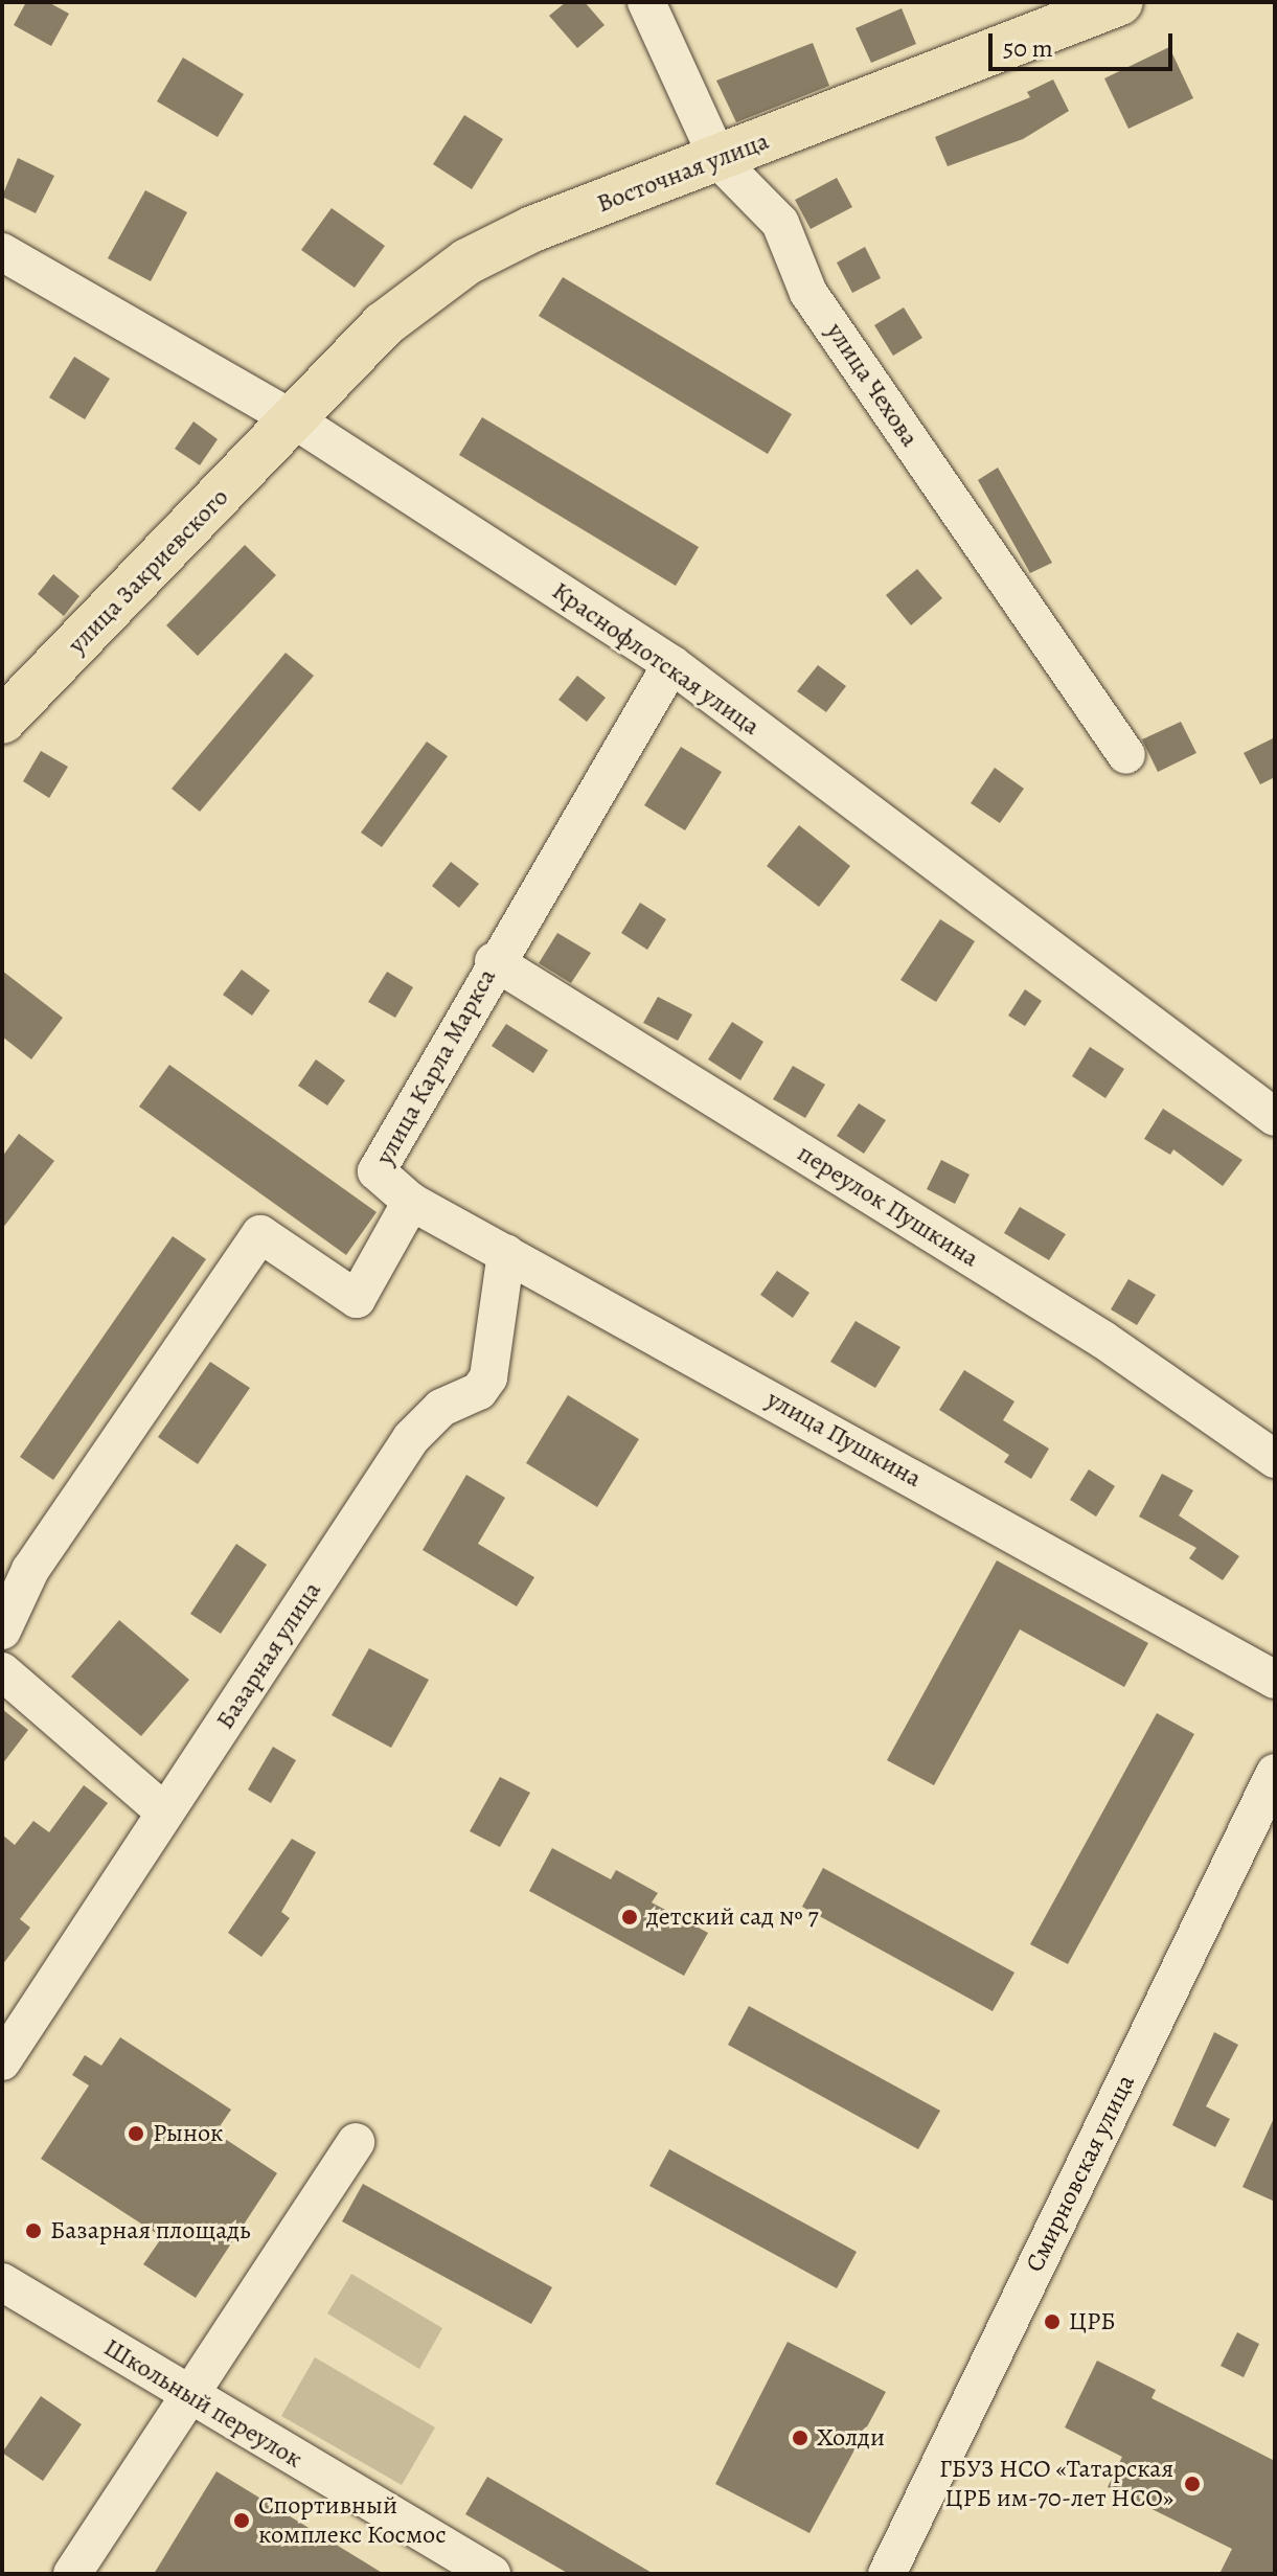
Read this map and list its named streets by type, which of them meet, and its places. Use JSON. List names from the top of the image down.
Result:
{
  "streets": {
    "main road": ["Восточная улица", "улица Закриевского"],
    "street": [
      "улица Чехова",
      "Краснофлотская улица",
      "улица Карла Маркса",
      "переулок Пушкина",
      "улица Пушкина",
      "Базарная улица",
      "Смирновская улица",
      "Школьный переулок"
    ]
  },
  "crossings": [
    ["Восточная улица", "улица Чехова"],
    ["Восточная улица", "улица Закриевского"],
    ["Восточная улица", "Краснофлотская улица"],
    ["улица Закриевского", "Краснофлотская улица"],
    ["Краснофлотская улица", "улица Карла Маркса"],
    ["улица Карла Маркса", "переулок Пушкина"],
    ["улица Карла Маркса", "улица Пушкина"],
    ["улица Пушкина", "Базарная улица"]
  ],
  "places": [
    "детский сад № 7",
    "Рынок",
    "Базарная площадь",
    "ЦРБ",
    "Холди",
    "ГБУЗ НСО «Татарская ЦРБ им-70-лет НСО»",
    "Спортивный комплекс Космос"
  ],
  "scale_bar": "50 m"
}
